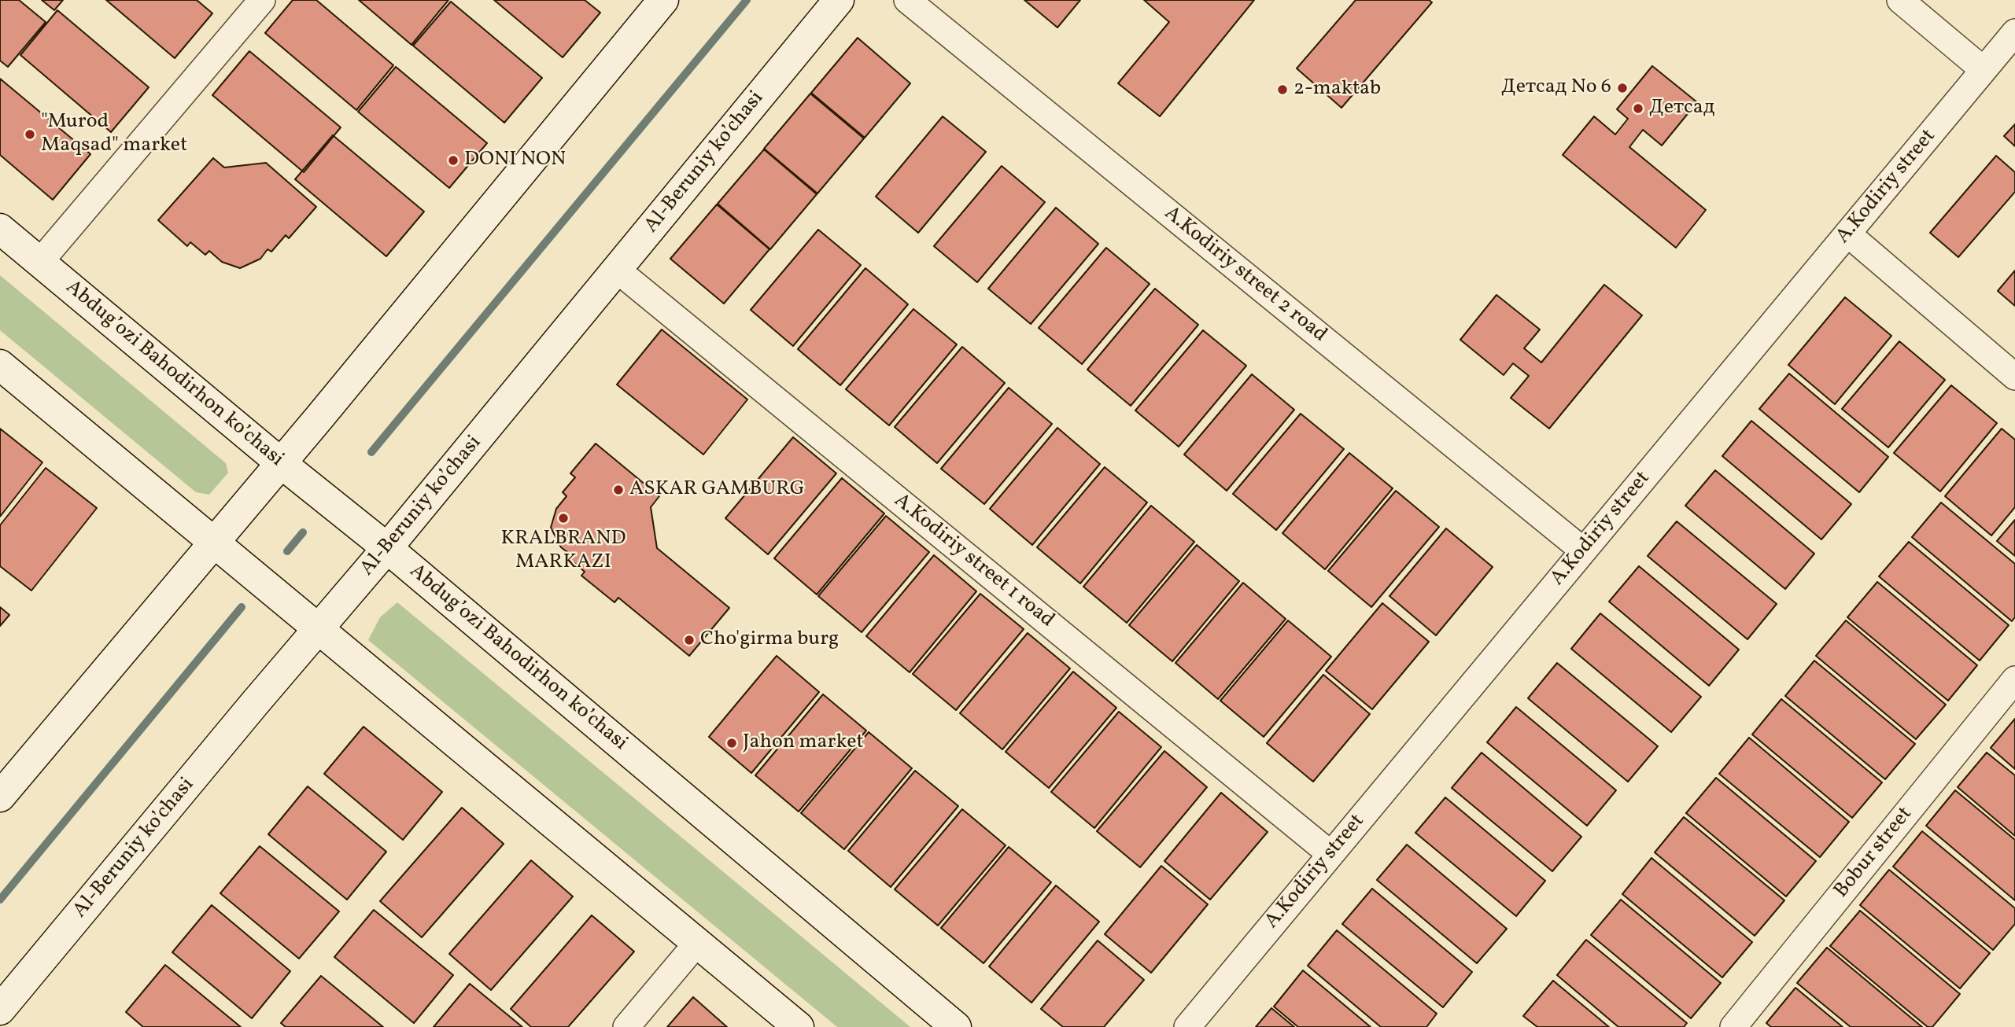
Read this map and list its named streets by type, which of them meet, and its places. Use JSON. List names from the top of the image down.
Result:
{
  "streets": {
    "main road": ["Al-Beruniy ko’chasi", "Abdug’ozi Bahodirhon ko’chasi"],
    "street": [
      "A.Kodiriy street",
      "A.Kodiriy street 2 road",
      "A.Kodiriy street 1 road",
      "Bobur street"
    ]
  },
  "crossings": [
    ["Al-Beruniy ko’chasi", "Abdug’ozi Bahodirhon ko’chasi"],
    ["Al-Beruniy ko’chasi", "A.Kodiriy street 1 road"],
    ["A.Kodiriy street", "A.Kodiriy street 2 road"],
    ["A.Kodiriy street", "A.Kodiriy street 1 road"]
  ],
  "places": [
    "Детсад No 6",
    "2-maktab",
    "Детсад",
    "\"Murod Maqsad\" market",
    "DONI NON",
    "ASKAR GAMBURG",
    "KRALBRAND MARKAZI",
    "Cho'girma burg",
    "Jahon market"
  ]
}
